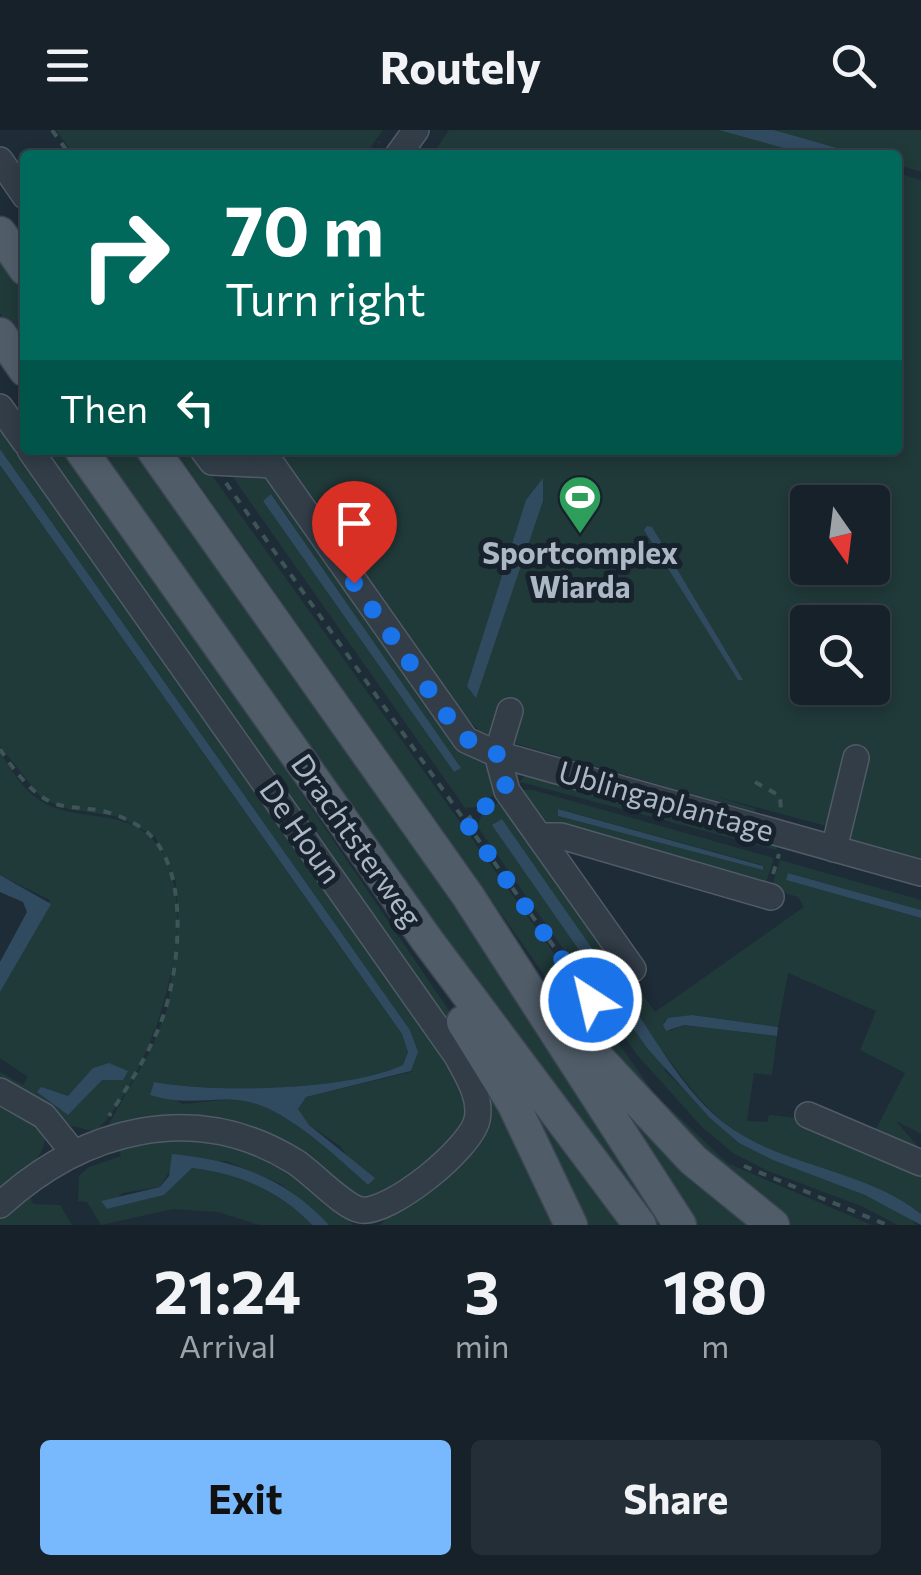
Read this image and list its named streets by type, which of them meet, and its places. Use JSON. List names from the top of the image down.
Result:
{
  "streets": {
    "main road": ["Drachtsterweg"],
    "street": ["Ublingaplantage", "De Houn"]
  },
  "places": {
    "sports": ["Sportcomplex Wiarda"]
  },
  "north": "bottom",
  "page": {
    "header": "Routely",
    "turn": ["70 m", "Turn right"],
    "then": "Then",
    "eta": [
      "21:24",
      "Arrival",
      "3",
      "min",
      "180",
      "m"
    ],
    "buttons": ["Exit", "Share"]
  }
}
